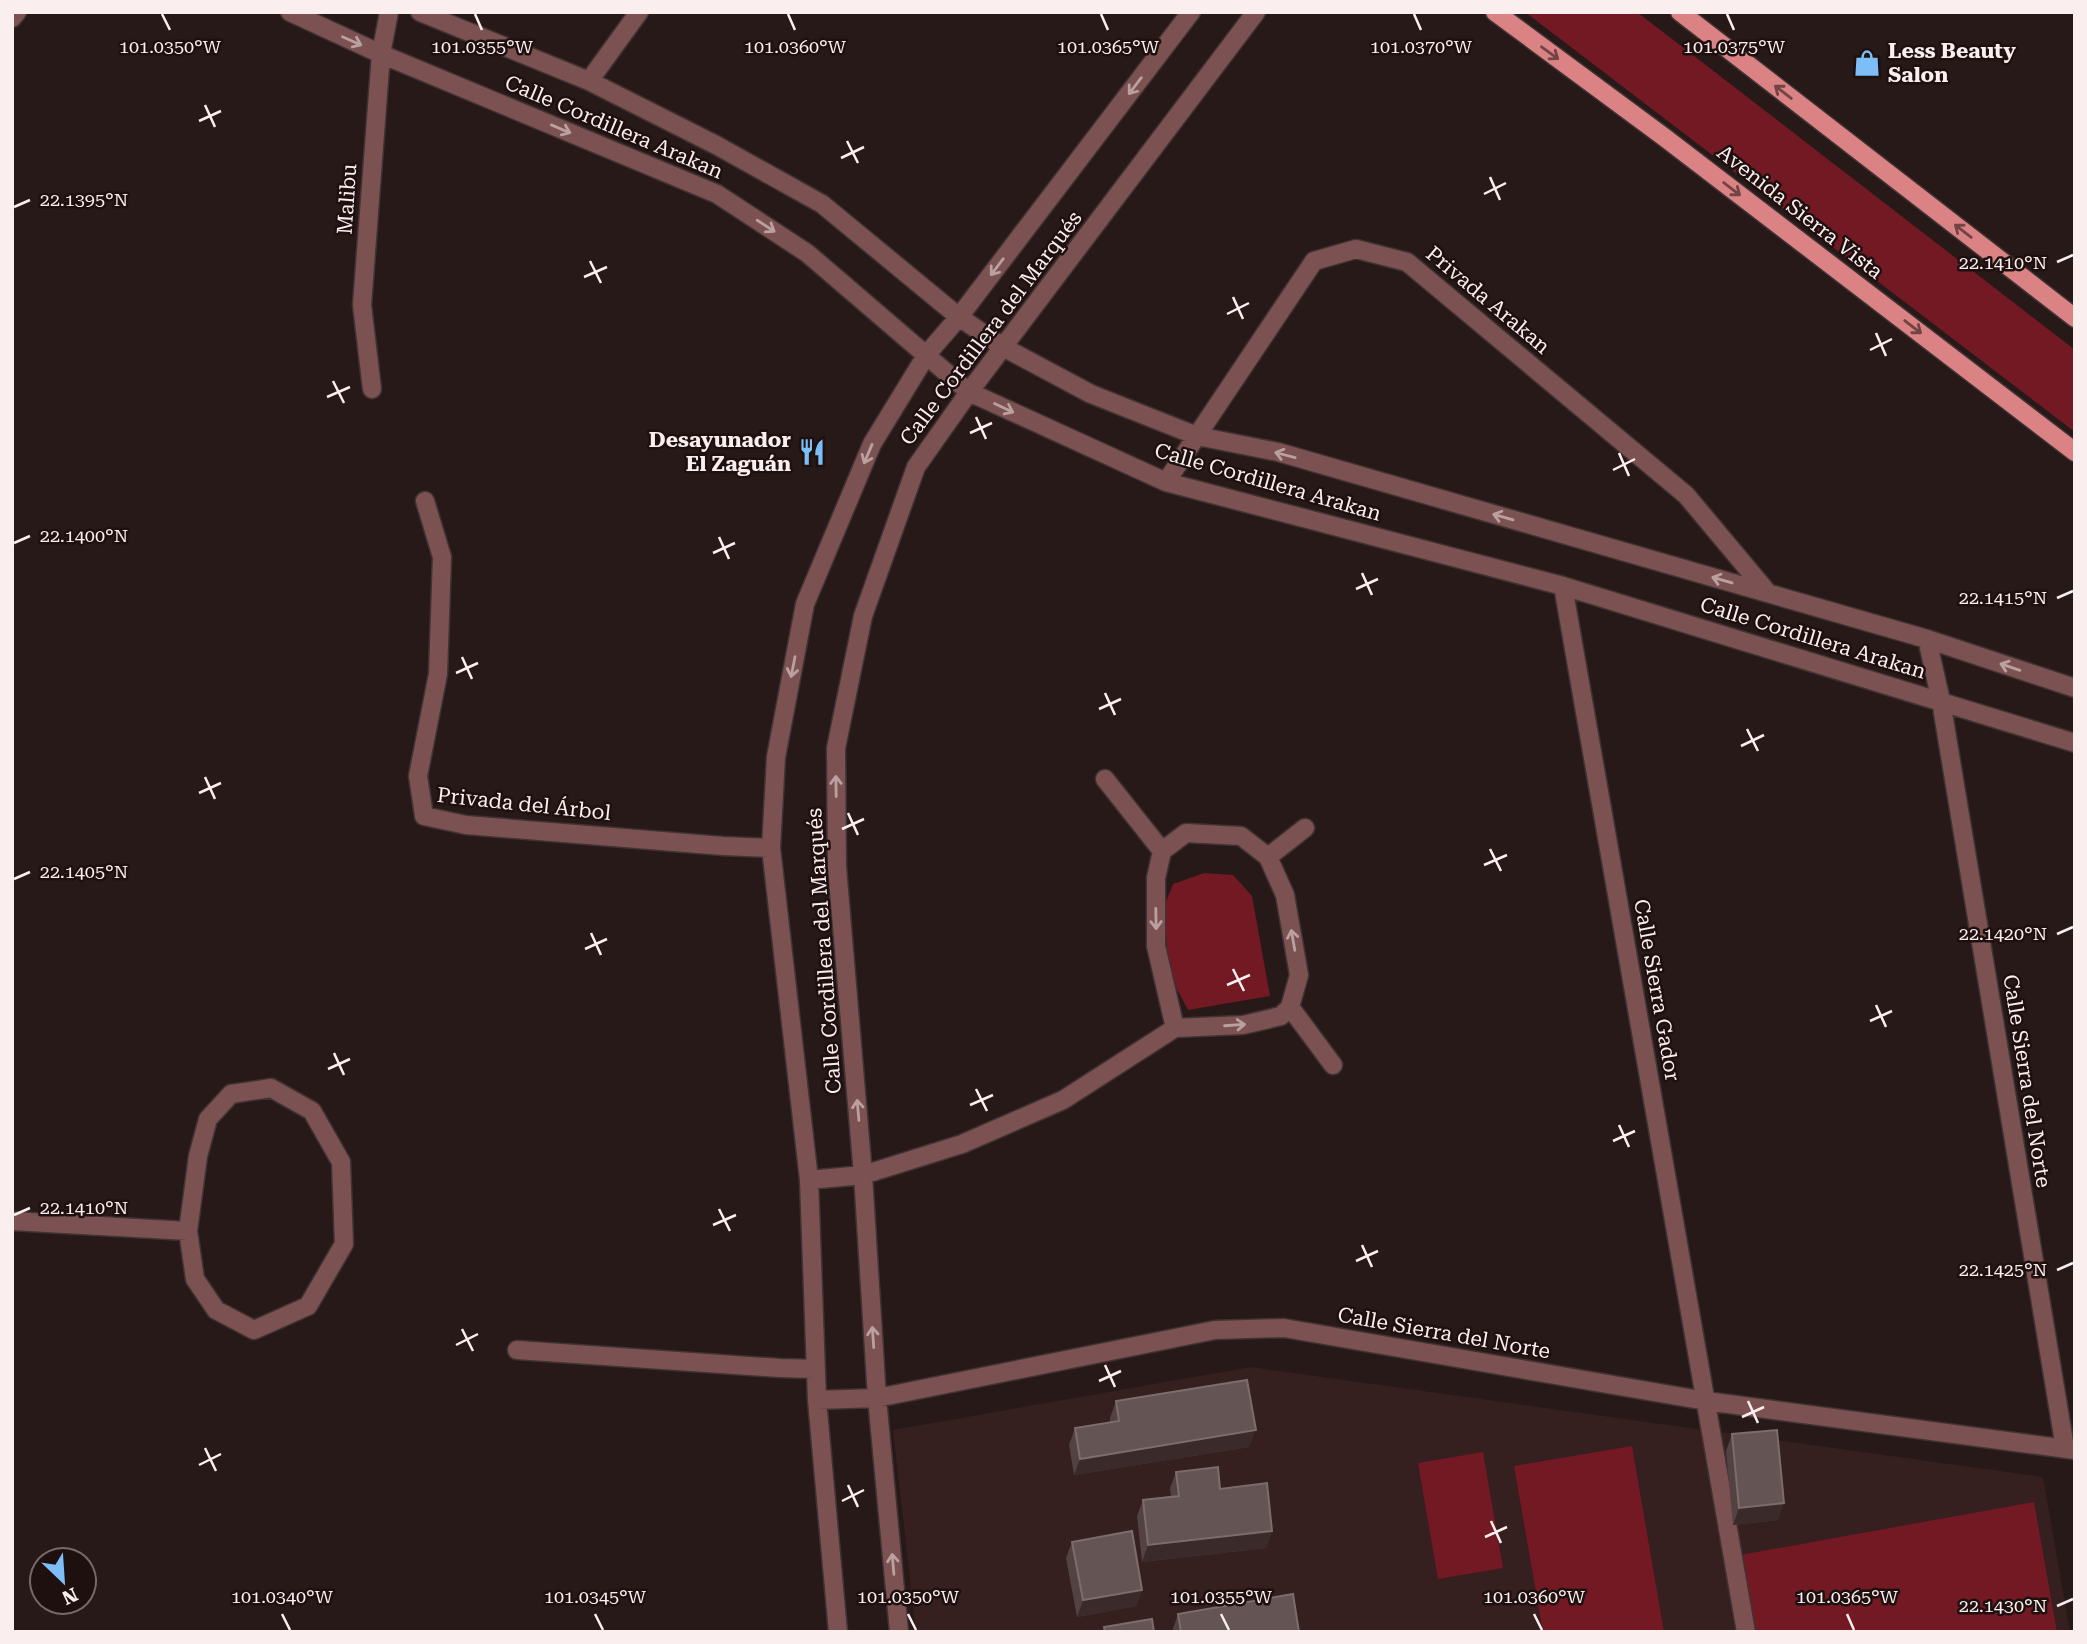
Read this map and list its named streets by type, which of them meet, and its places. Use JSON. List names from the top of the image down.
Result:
{
  "streets": {
    "main road": ["Avenida Sierra Vista"],
    "street": [
      "Calle Cordillera Arakan",
      "Malibu",
      "Privada Arakan",
      "Calle Cordillera del Marqués",
      "Privada del Árbol",
      "Calle Sierra Gador",
      "Calle Sierra del Norte"
    ]
  },
  "crossings": [
    ["Calle Cordillera Arakan", "Malibu"],
    ["Calle Cordillera Arakan", "Privada Arakan"],
    ["Calle Cordillera Arakan", "Calle Cordillera del Marqués"],
    ["Calle Cordillera Arakan", "Calle Sierra Gador"],
    ["Calle Cordillera Arakan", "Calle Sierra del Norte"],
    ["Calle Cordillera del Marqués", "Privada del Árbol"],
    ["Calle Cordillera del Marqués", "Calle Sierra del Norte"],
    ["Calle Sierra Gador", "Calle Sierra del Norte"]
  ],
  "places": {
    "shop": ["Less Beauty Salon"],
    "restaurant": ["Desayunador El Zaguán"]
  },
  "north": "bottom right",
  "coordinates": [
    "101.0350°W",
    "101.0355°W",
    "101.0360°W",
    "101.0365°W",
    "101.0370°W",
    "101.0375°W",
    "22.1395°N",
    "22.1410°N",
    "22.1400°N",
    "22.1415°N",
    "22.1405°N",
    "22.1420°N",
    "22.1425°N",
    "101.0340°W",
    "101.0345°W",
    "22.1430°N"
  ]
}
